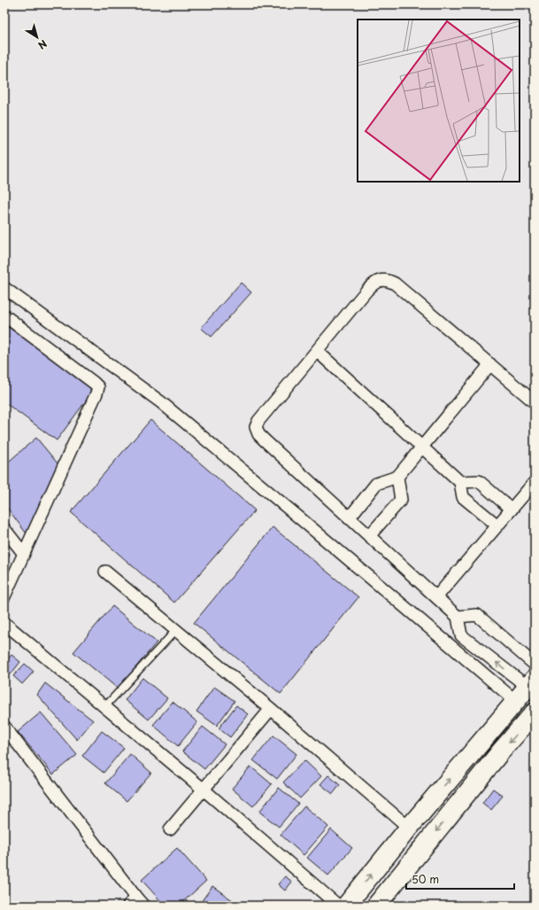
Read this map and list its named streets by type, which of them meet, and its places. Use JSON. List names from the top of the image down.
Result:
{
  "scale_bar": "50 m",
  "north": "bottom right"
}
